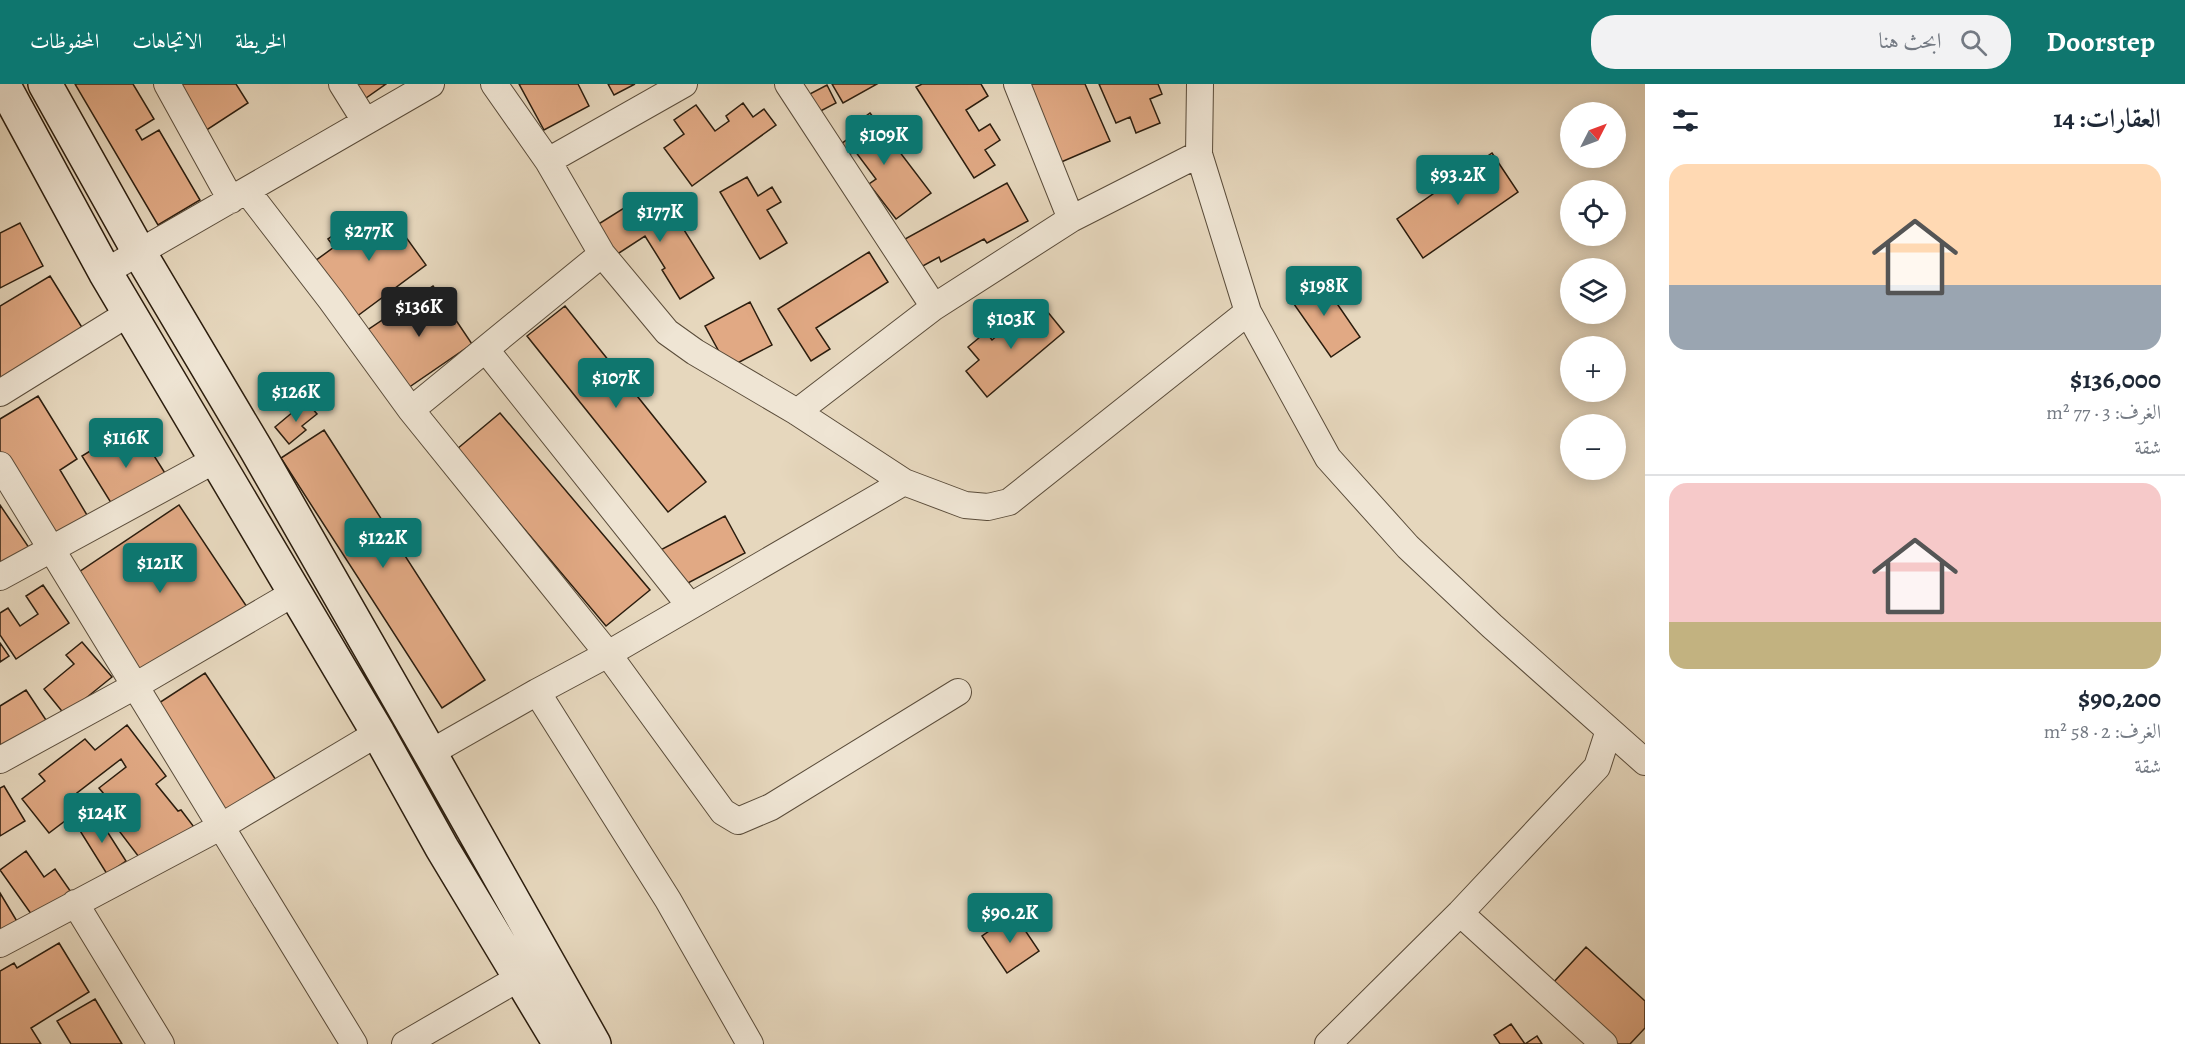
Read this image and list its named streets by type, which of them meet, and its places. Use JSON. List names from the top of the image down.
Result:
{
  "north": "top right",
  "page": {
    "header": "Doorstep",
    "search": "ابحث هنا",
    "nav": ["الخريطة", "الاتجاهات", "المحفوظات"],
    "heading": "العقارات: 14",
    "map_buttons": ["+", "−"],
    "price": [
      "$109K",
      "$93.2K",
      "$177K",
      "$277K",
      "$198K",
      "$136K",
      "$103K",
      "$107K",
      "$126K",
      "$116K",
      "$122K",
      "$121K",
      "$124K",
      "$90.2K"
    ],
    "list": [
      {
        "name": "$136,000",
        "note": "الغرف: 3 · 77 m² · شقة"
      },
      {
        "name": "$90,200",
        "note": "الغرف: 2 · 58 m² · شقة"
      }
    ]
  }
}
